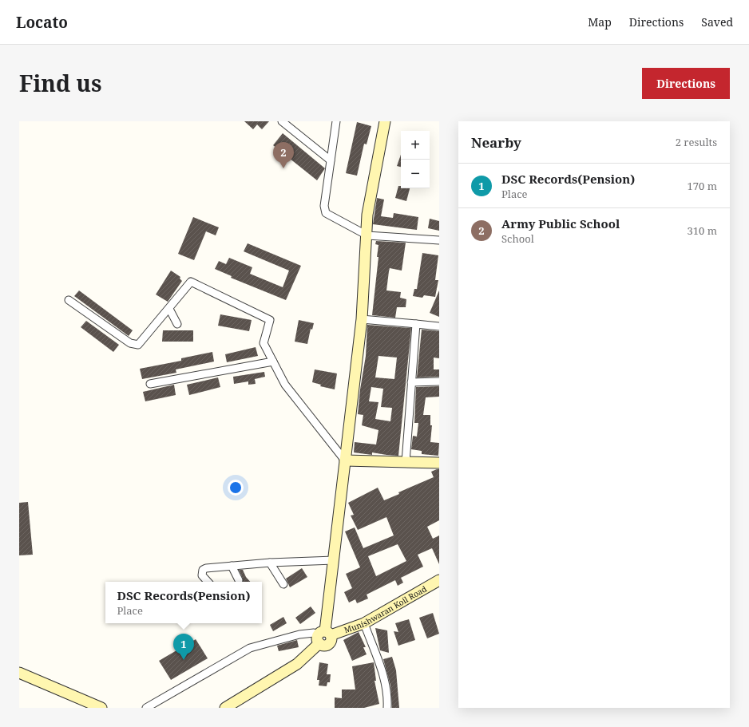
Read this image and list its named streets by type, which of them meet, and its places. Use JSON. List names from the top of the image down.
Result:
{
  "streets": {
    "street": ["Munishwaran Koil Road"]
  },
  "page": {
    "header": "Locato",
    "nav": ["Map", "Directions", "Saved"],
    "title": "Find us",
    "buttons": "Directions",
    "heading": ["Nearby", "2 results"],
    "map_buttons": ["+", "−"],
    "pins": ["2", "1"],
    "list": [
      {
        "mark": "1",
        "name": "DSC Records(Pension)",
        "note": "Place",
        "value": "170 m"
      },
      {
        "mark": "2",
        "name": "Army Public School",
        "note": "School",
        "value": "310 m"
      }
    ],
    "popup": ["DSC Records(Pension)", "Place"]
  }
}
